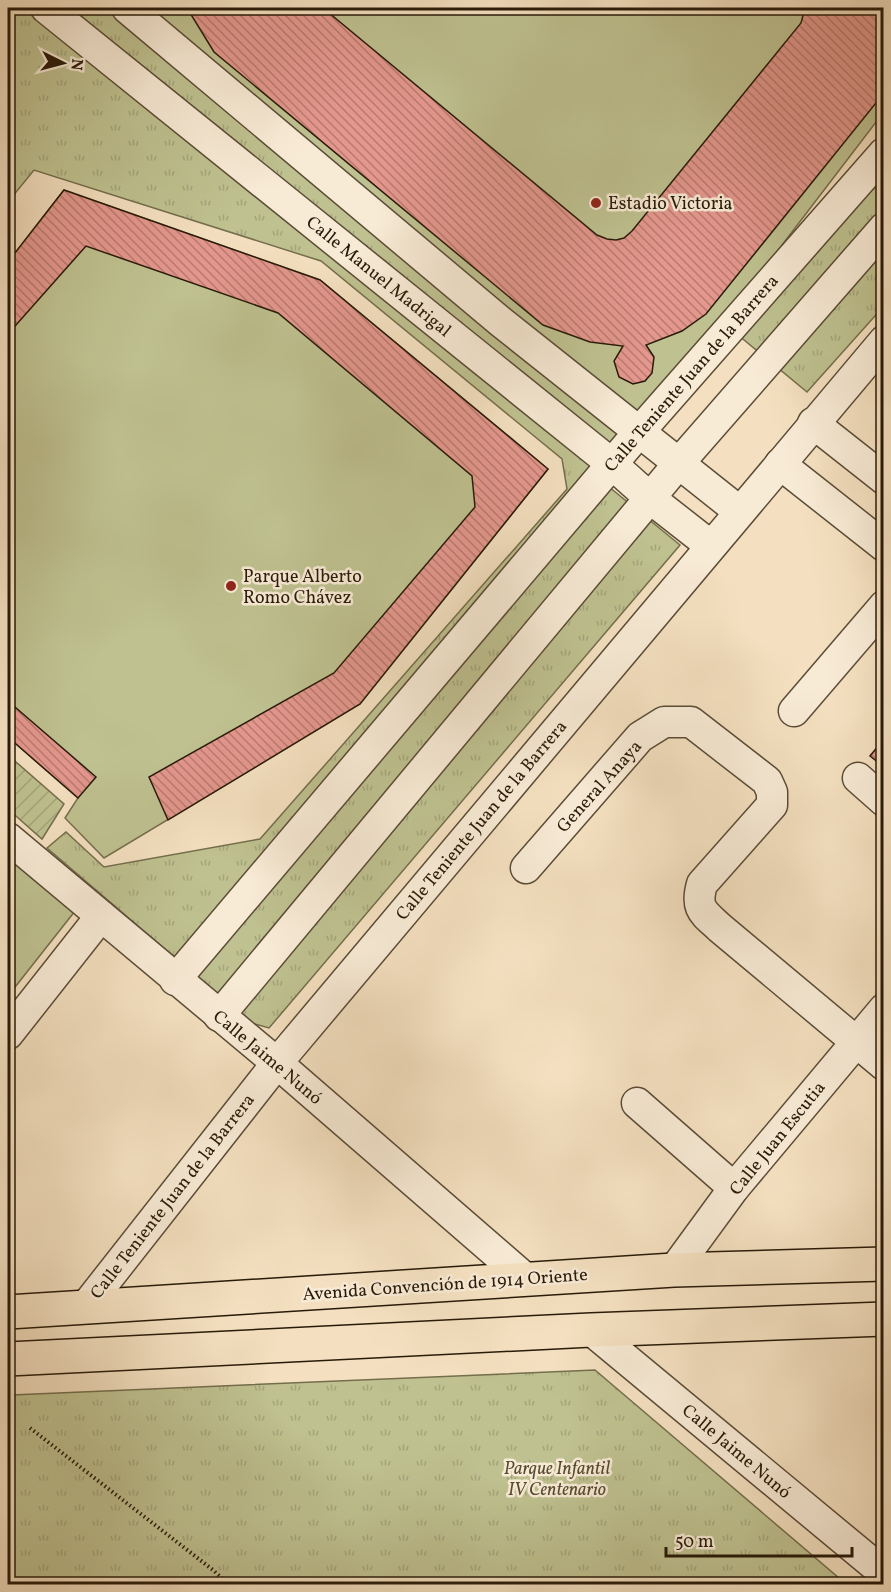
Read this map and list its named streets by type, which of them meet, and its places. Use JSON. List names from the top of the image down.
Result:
{
  "streets": {
    "main road": ["Avenida Convención de 1914 Oriente"],
    "street": [
      "Calle Manuel Madrigal",
      "Calle Teniente Juan de la Barrera",
      "General Anaya",
      "Calle Jaime Nunó",
      "Calle Juan Escutia"
    ]
  },
  "crossings": [
    ["Calle Manuel Madrigal", "Calle Teniente Juan de la Barrera"],
    ["Calle Teniente Juan de la Barrera", "Calle Jaime Nunó"],
    ["Calle Teniente Juan de la Barrera", "Avenida Convención de 1914 Oriente"],
    ["General Anaya", "Calle Juan Escutia"],
    ["Calle Jaime Nunó", "Avenida Convención de 1914 Oriente"],
    ["Calle Juan Escutia", "Avenida Convención de 1914 Oriente"]
  ],
  "parks": ["Parque Infantil IV Centenario"],
  "places": ["Estadio Victoria", "Parque Alberto Romo Chávez"],
  "scale_bar": "50 m",
  "north": "right"
}
